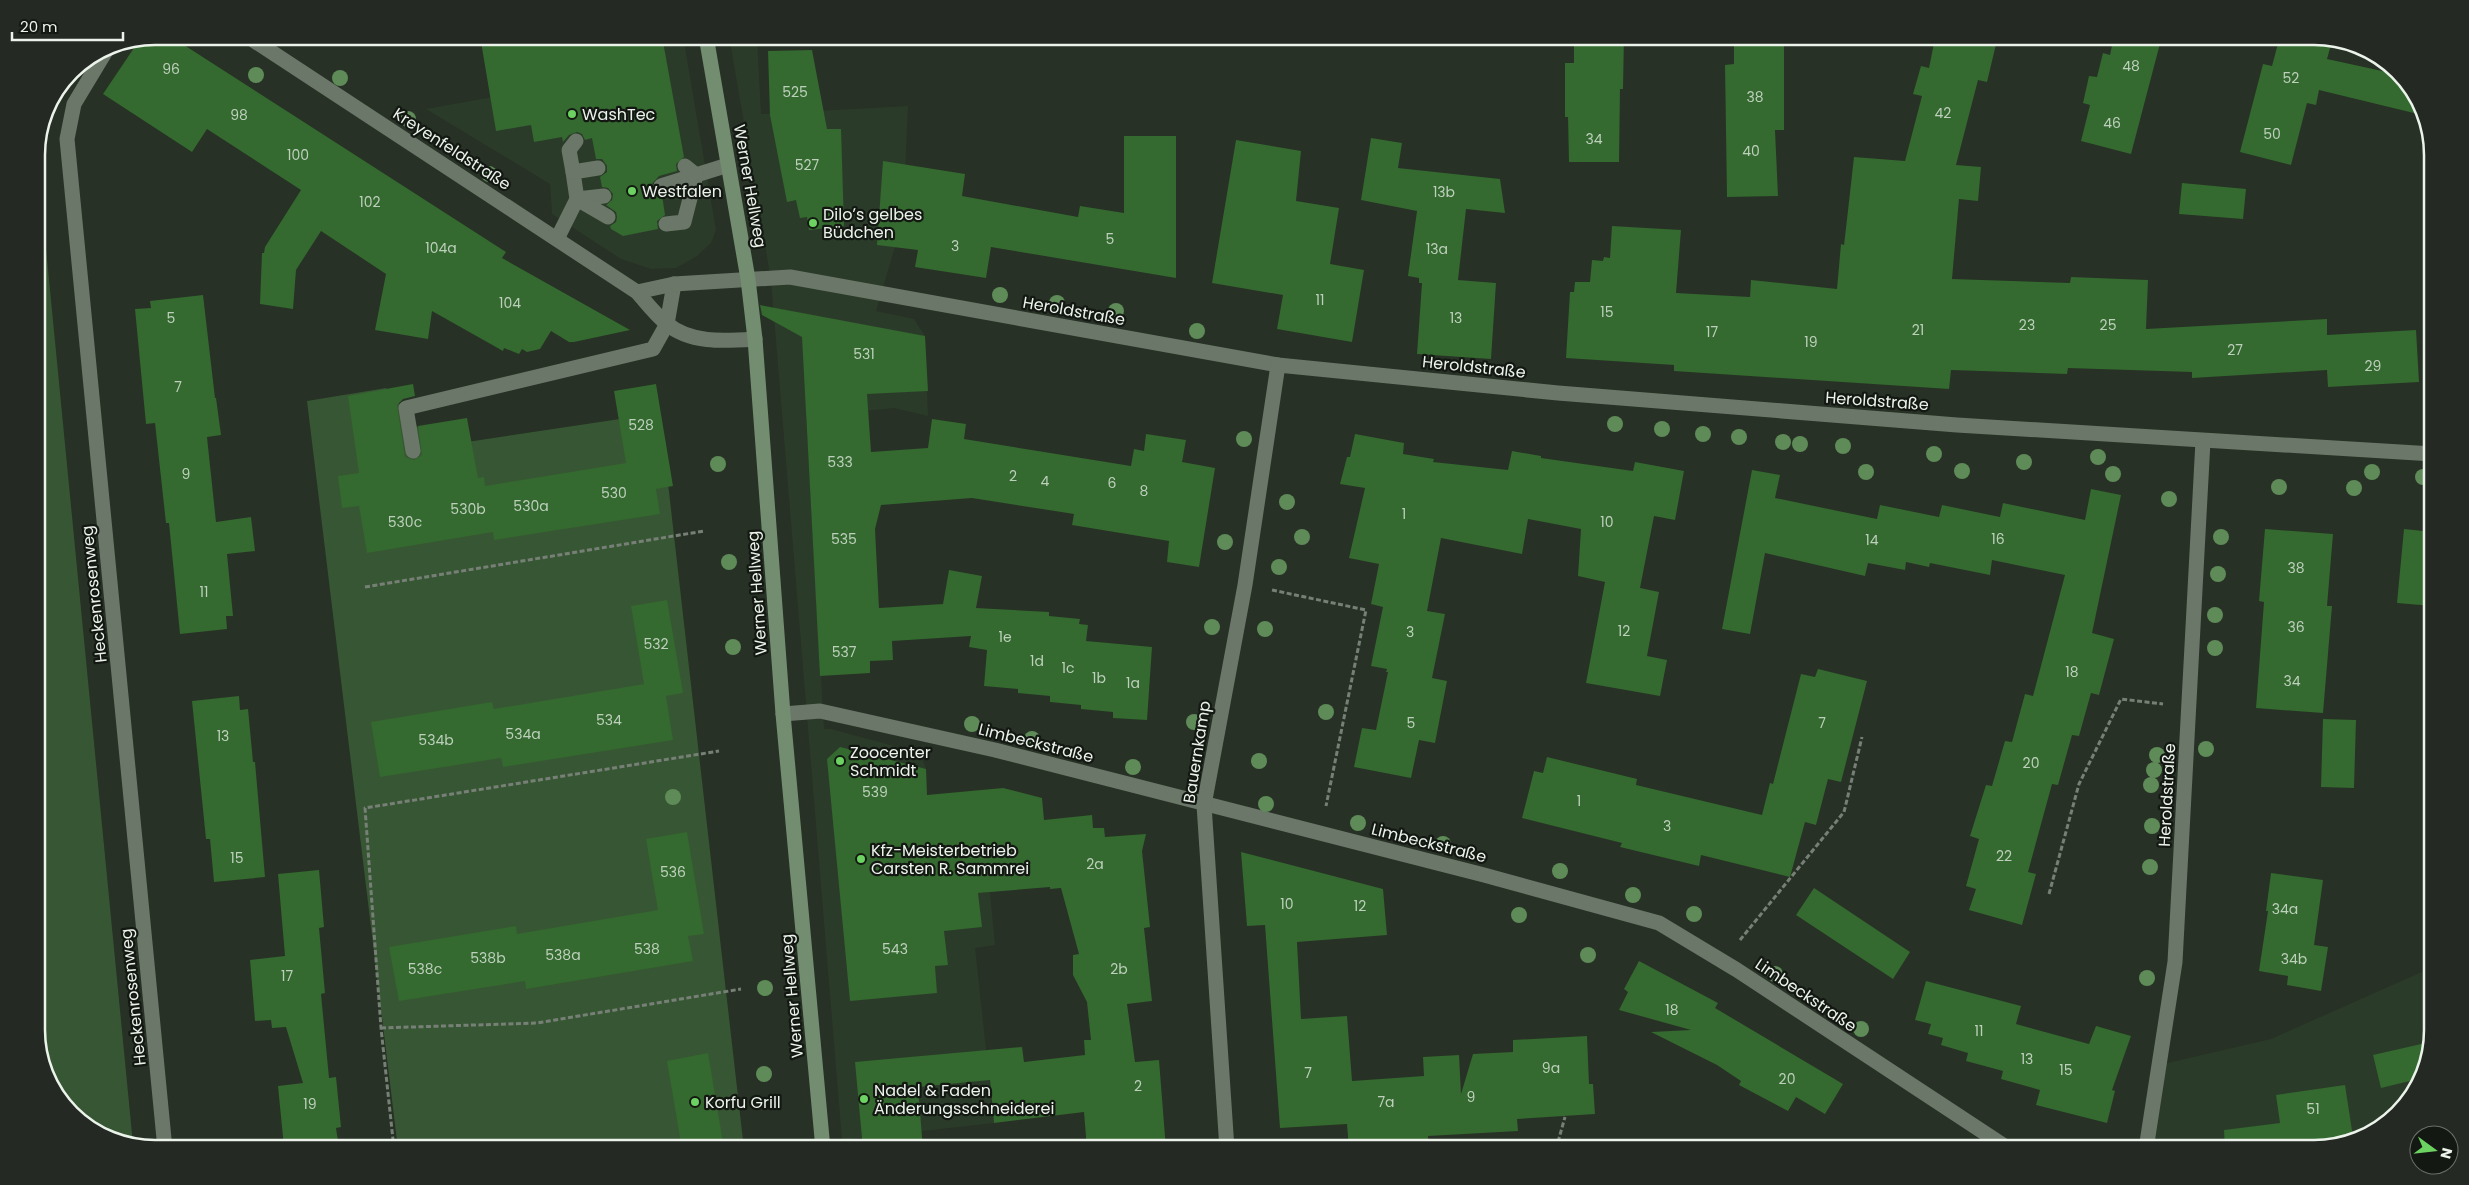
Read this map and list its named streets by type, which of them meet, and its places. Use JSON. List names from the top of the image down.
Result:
{
  "streets": {
    "main road": ["Werner Hellweg"],
    "street": [
      "Kreyenfeldstraße",
      "Heroldstraße",
      "Heckenrosenweg",
      "Limbeckstraße",
      "Bauernkamp"
    ]
  },
  "crossings": [
    ["Kreyenfeldstraße", "Werner Hellweg"],
    ["Werner Hellweg", "Heroldstraße"],
    ["Werner Hellweg", "Limbeckstraße"],
    ["Heroldstraße", "Bauernkamp"],
    ["Limbeckstraße", "Bauernkamp"]
  ],
  "places": [
    "WashTec",
    "Westfalen",
    "Diloʼs gelbes Büdchen",
    "Zoocenter Schmidt",
    "Kfz-Meisterbetrieb Carsten R. Sammrei",
    "Nadel & Faden Änderungsschneiderei",
    "Korfu Grill"
  ],
  "house_numbers": [
    "48",
    "96",
    "52",
    "525",
    "38",
    "42",
    "98",
    "46",
    "50",
    "34",
    "40",
    "100",
    "527",
    "13b",
    "102",
    "5",
    "3",
    "104a",
    "13a",
    "11",
    "104",
    "15",
    "5",
    "13",
    "23",
    "25",
    "21",
    "17",
    "19",
    "27",
    "531",
    "29",
    "7",
    "528",
    "533",
    "9",
    "2",
    "4",
    "6",
    "8",
    "530",
    "530a",
    "530b",
    "1",
    "530c",
    "10",
    "535",
    "16",
    "14",
    "38",
    "11",
    "36",
    "12",
    "3",
    "1e",
    "532",
    "537",
    "1d",
    "1c",
    "18",
    "1b",
    "34",
    "1a",
    "534",
    "5",
    "7",
    "534a",
    "13",
    "534b",
    "20",
    "539",
    "1",
    "3",
    "22",
    "15",
    "2a",
    "536",
    "10",
    "12",
    "34a",
    "538",
    "543",
    "538a",
    "538b",
    "34b",
    "538c",
    "2b",
    "17",
    "18",
    "11",
    "13",
    "9a",
    "15",
    "7",
    "20",
    "2",
    "9",
    "7a",
    "19",
    "51"
  ],
  "scale_bar": "20 m",
  "north": "right"
}
